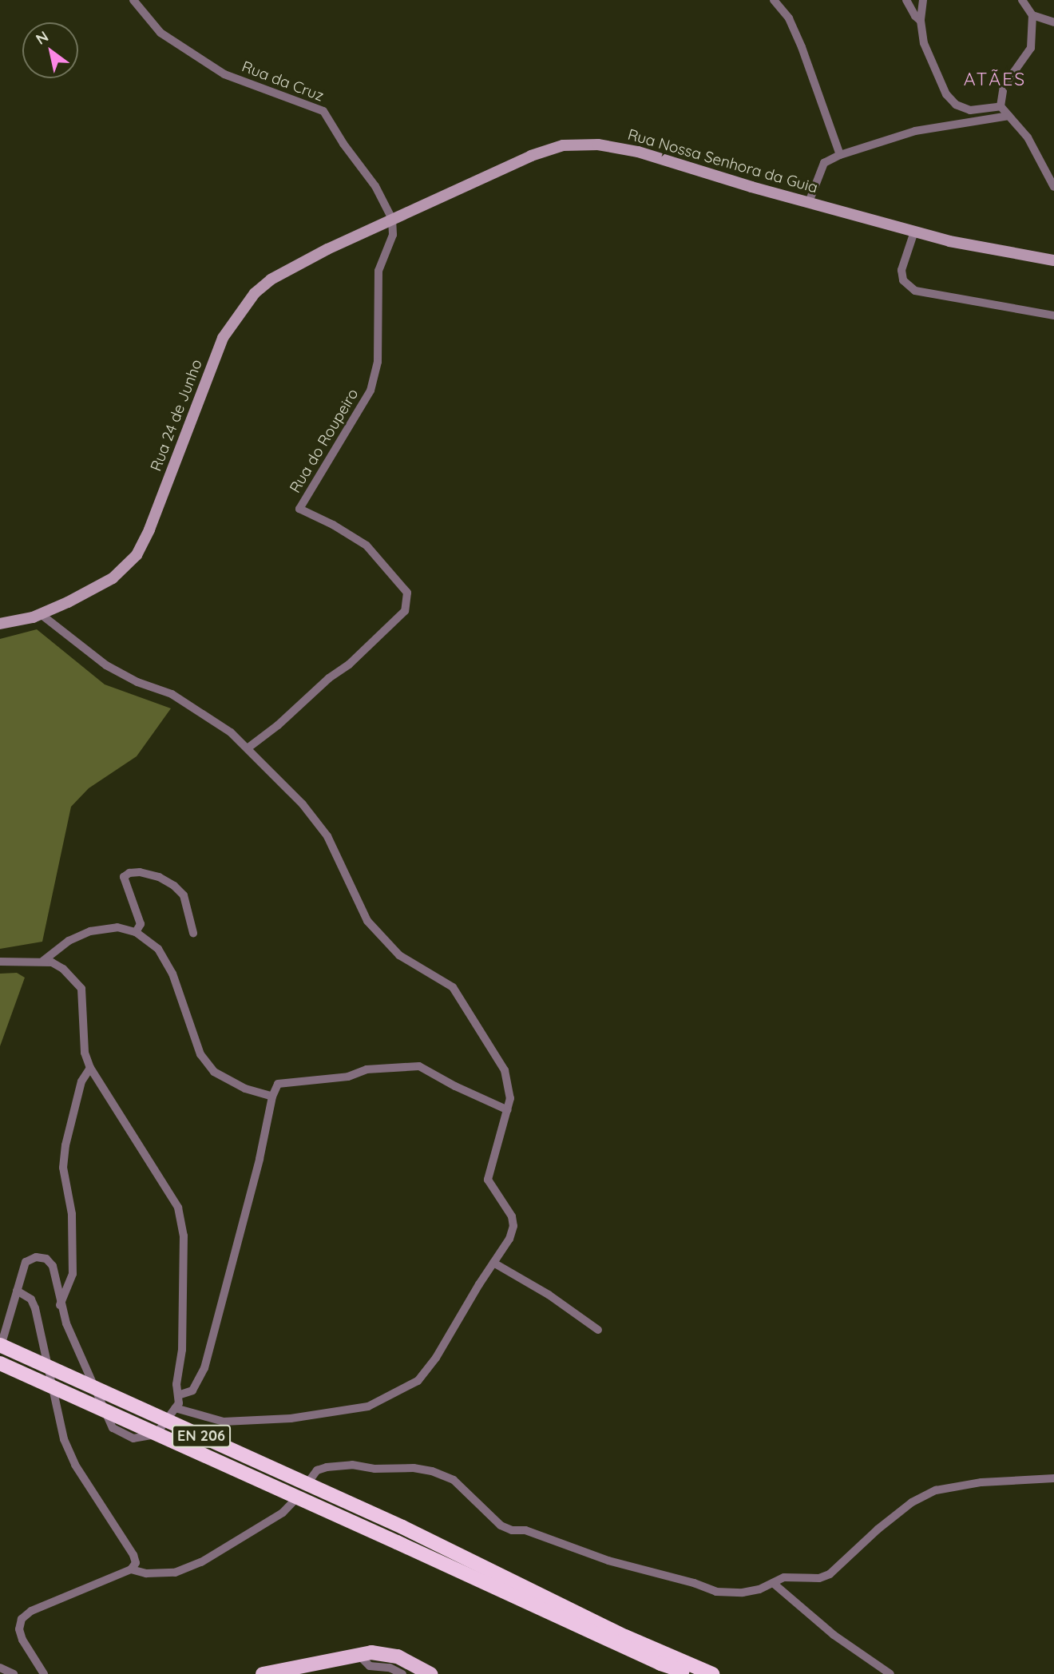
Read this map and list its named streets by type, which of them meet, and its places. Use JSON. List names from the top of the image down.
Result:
{
  "streets": {
    "highway": ["EN 206"],
    "main road": ["Rua Nossa Senhora da Guia", "Rua 24 de Junho"],
    "street": ["Rua da Cruz", "Rua do Roupeiro"]
  },
  "crossings": [
    ["Rua da Cruz", "Rua Nossa Senhora da Guia"],
    ["Rua da Cruz", "Rua 24 de Junho"],
    ["Rua da Cruz", "Rua do Roupeiro"],
    ["Rua Nossa Senhora da Guia", "Rua 24 de Junho"],
    ["Rua Nossa Senhora da Guia", "Rua do Roupeiro"],
    ["Rua 24 de Junho", "Rua do Roupeiro"]
  ],
  "districts": ["ATÃES"],
  "north": "top left"
}
